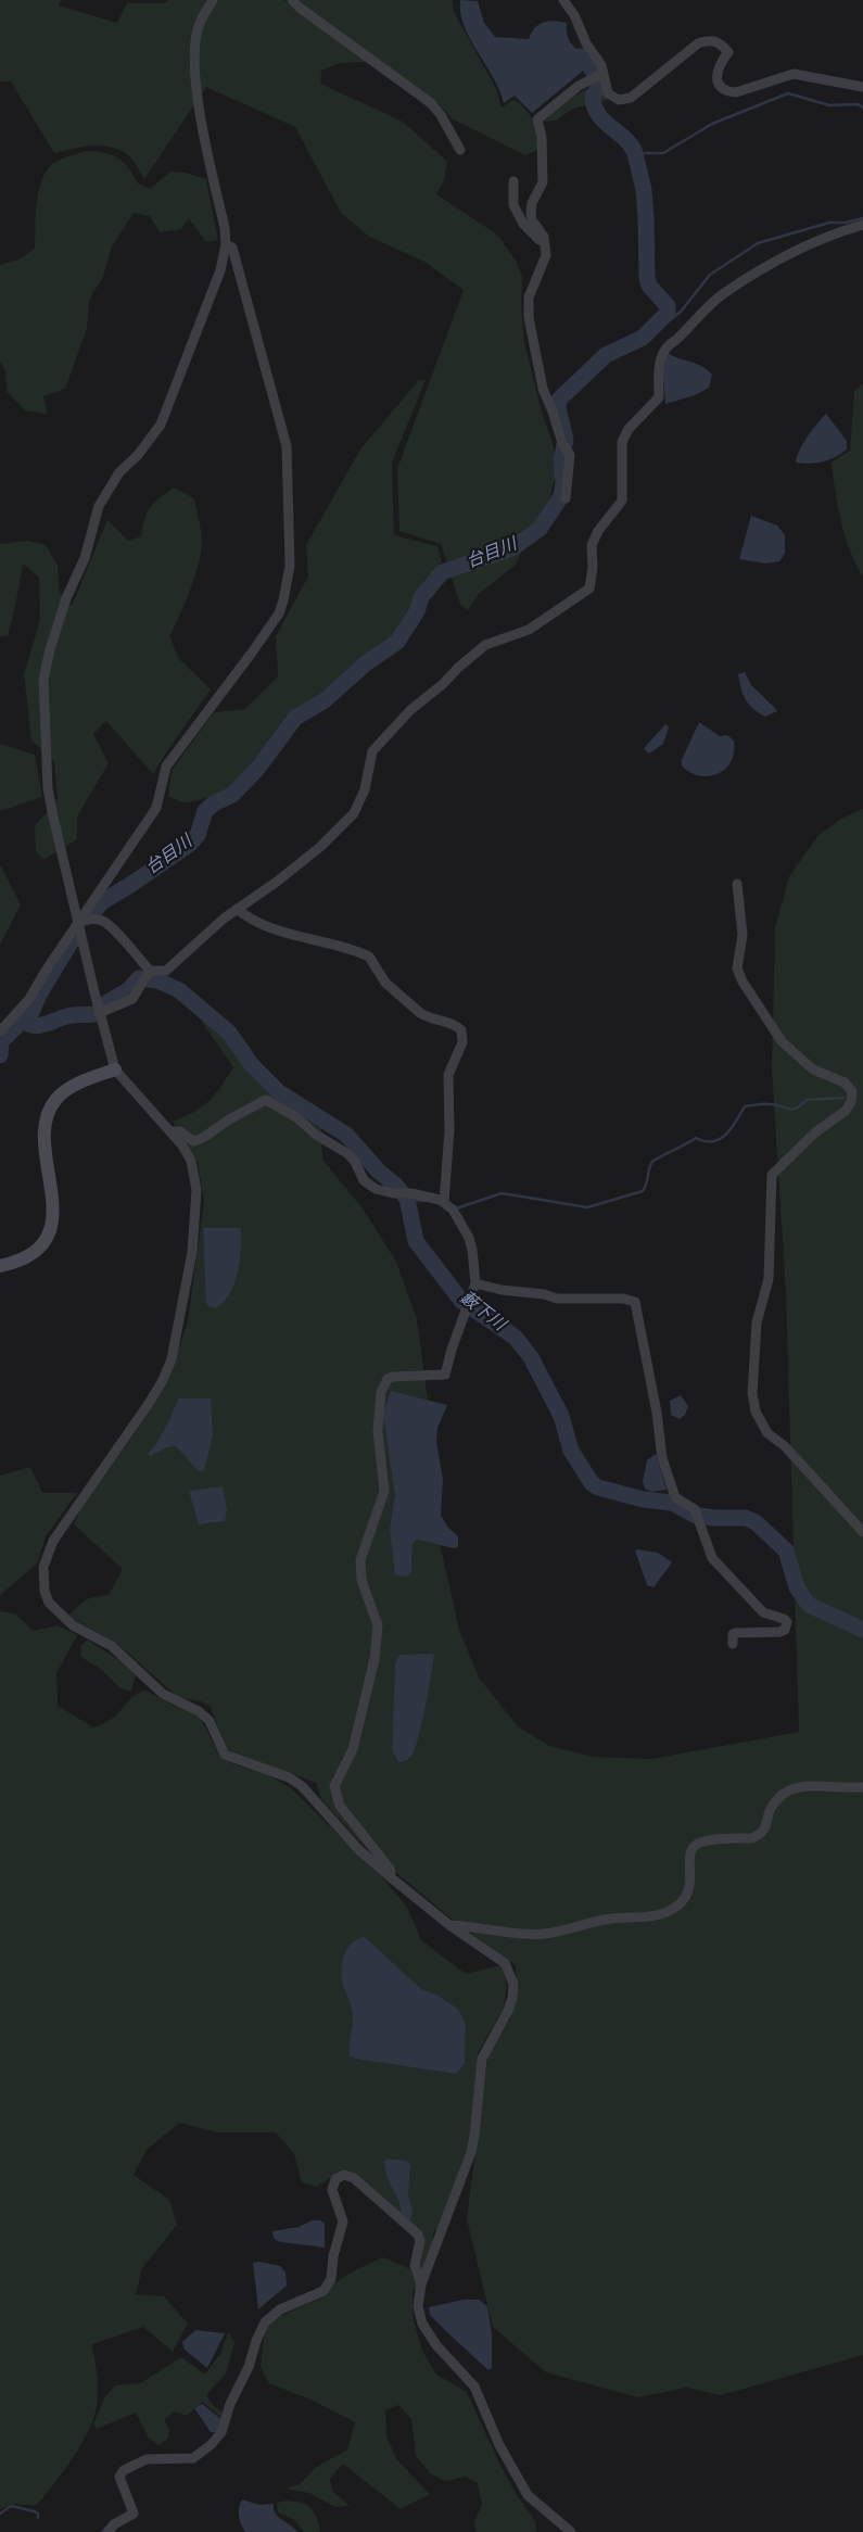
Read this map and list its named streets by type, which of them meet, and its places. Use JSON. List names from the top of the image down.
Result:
{
  "water": ["台目川", "藪下川"]
}
